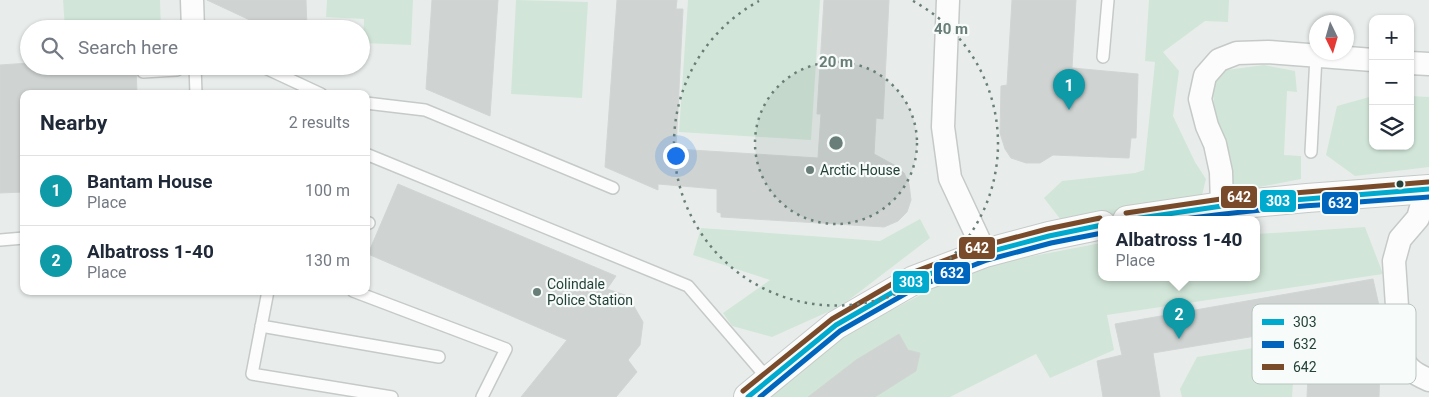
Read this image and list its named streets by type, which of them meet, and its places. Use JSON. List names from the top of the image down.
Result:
{
  "places": ["Arctic House", "Colindale Police Station"],
  "lines": ["transit line 642", "transit line 303", "transit line 632"],
  "legend": ["303", "632", "642"],
  "north": "bottom",
  "page": {
    "map_buttons": ["+", "−"],
    "search": "Search here",
    "pins": ["1", "2"],
    "heading": ["Nearby", "2 results"],
    "list": [
      {
        "mark": "1",
        "name": "Bantam House",
        "note": "Place",
        "value": "100 m"
      },
      {
        "mark": "2",
        "name": "Albatross 1-40",
        "note": "Place",
        "value": "130 m"
      }
    ],
    "popup": ["Albatross 1-40", "Place"]
  },
  "rings": ["40 m", "20 m"]
}
